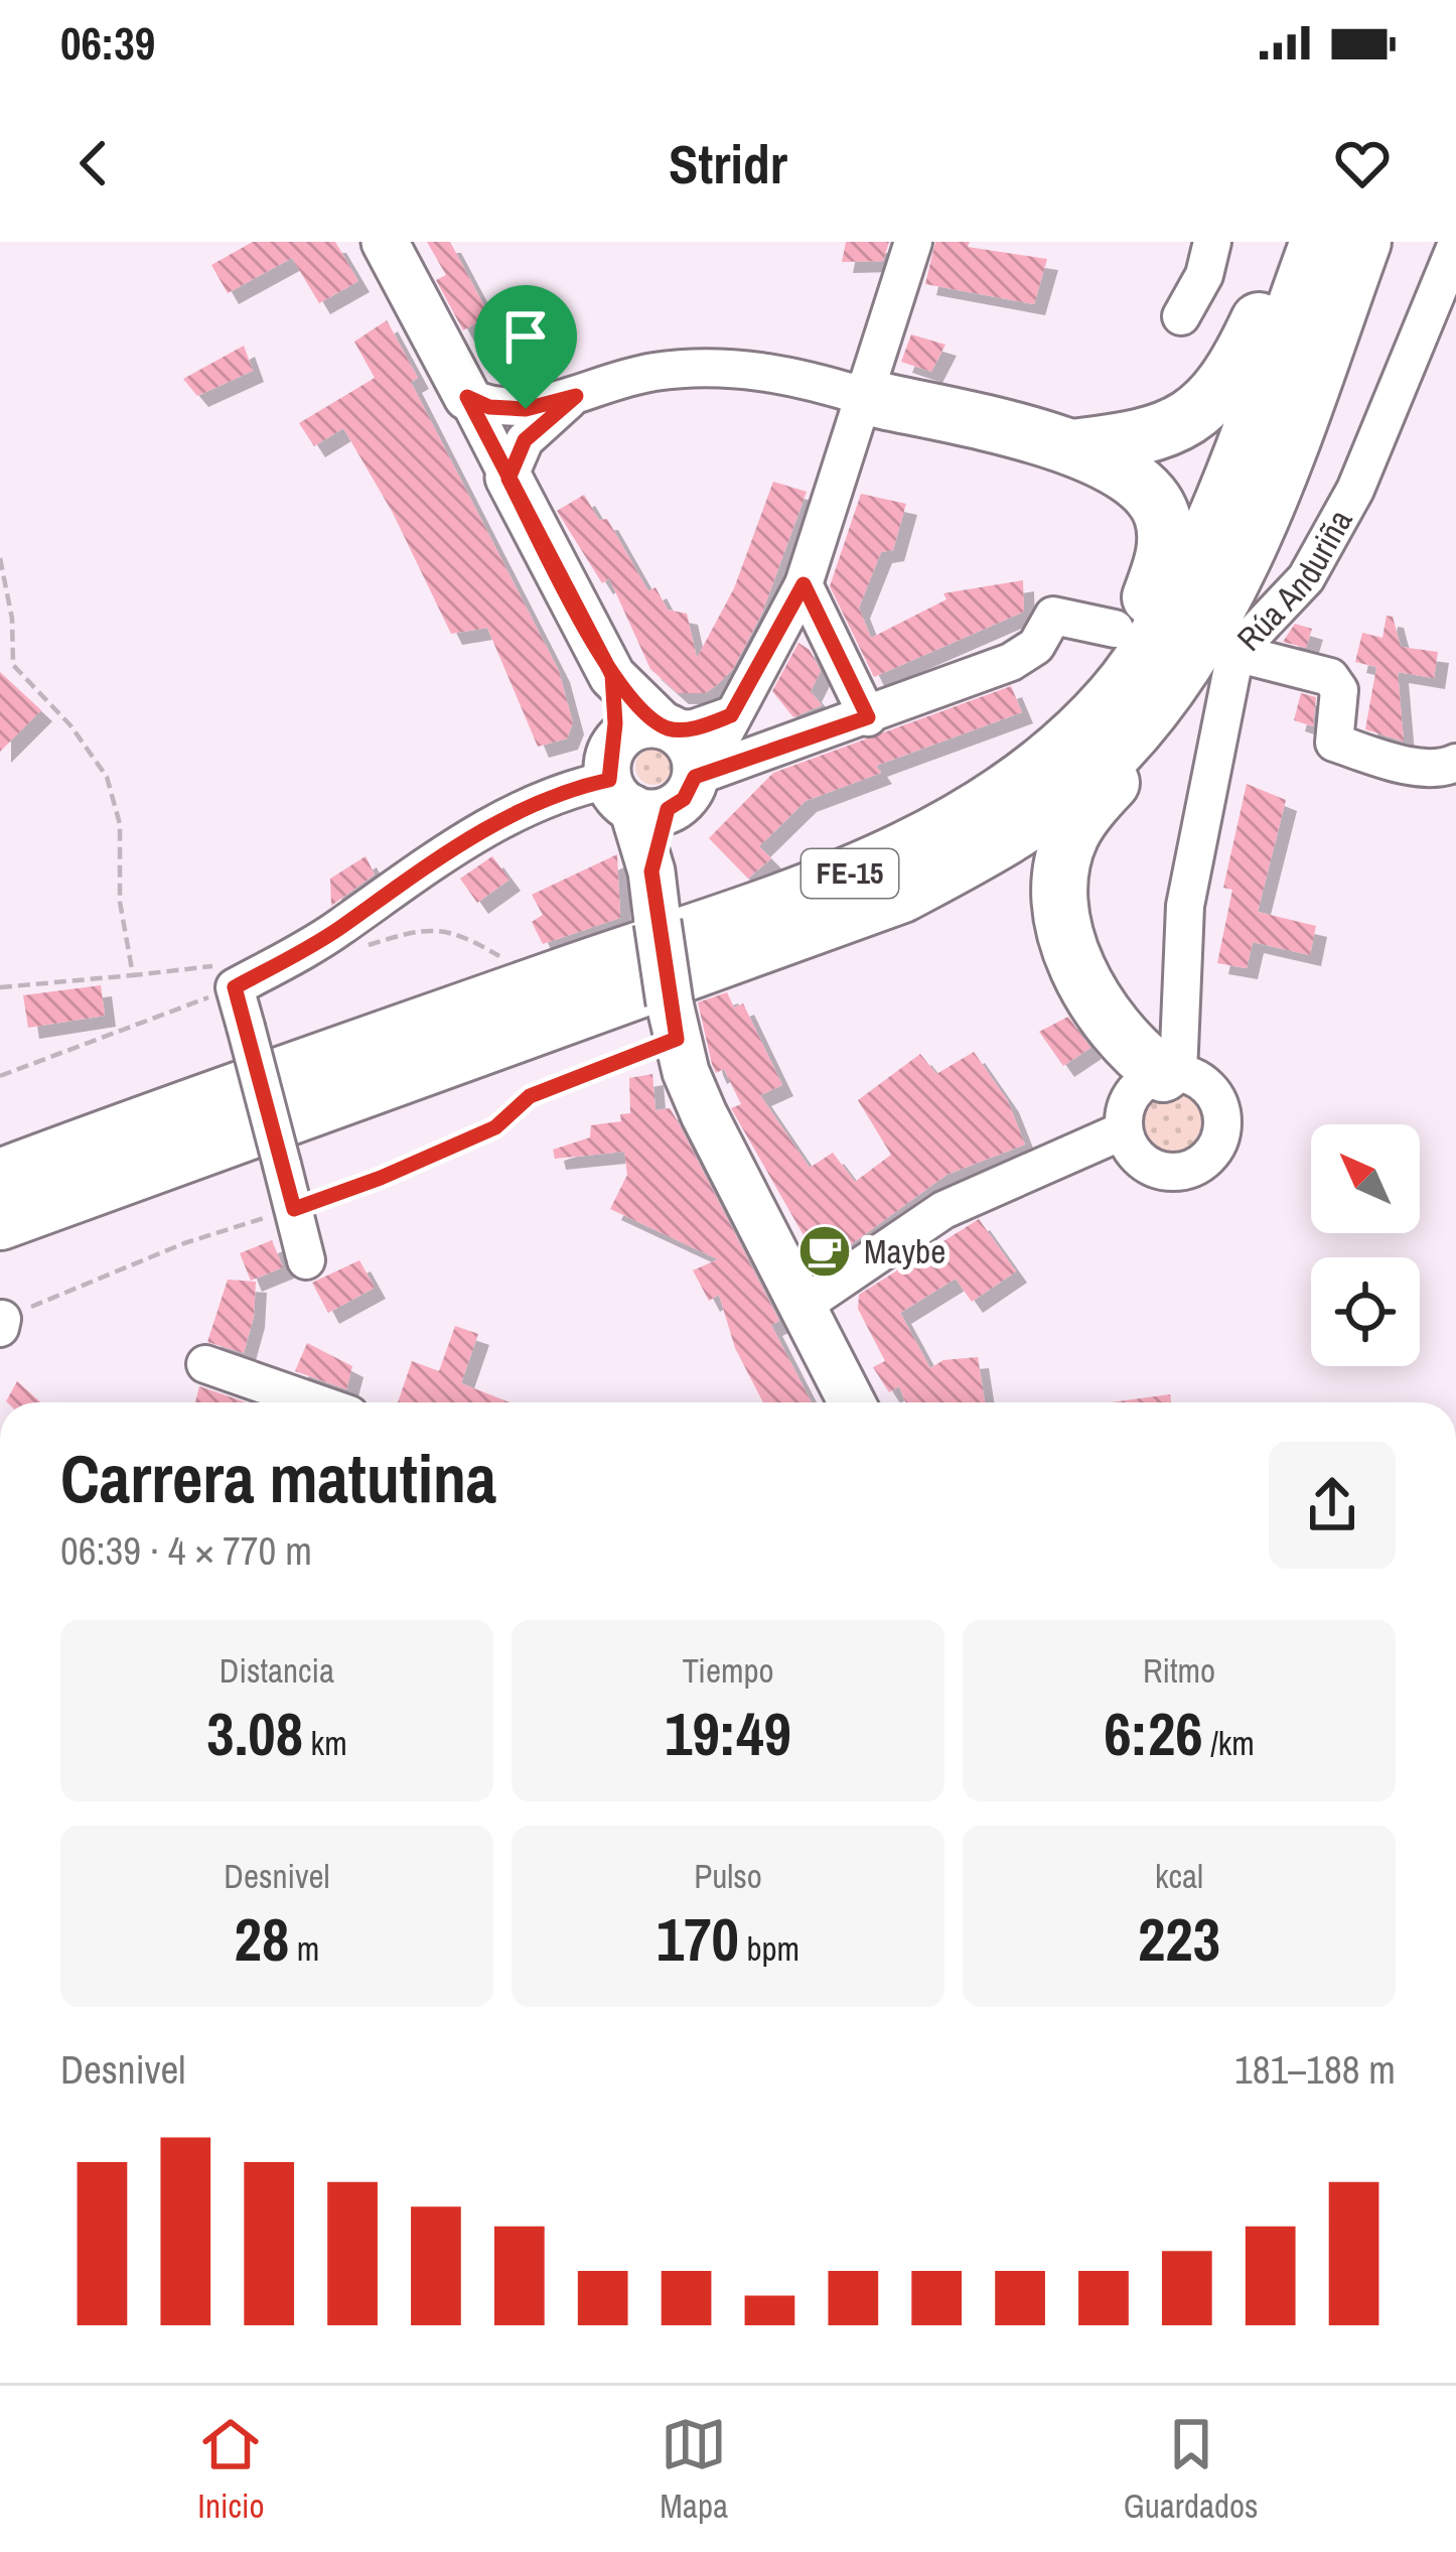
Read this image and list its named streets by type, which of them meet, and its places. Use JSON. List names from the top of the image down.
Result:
{
  "streets": {
    "highway": ["FE-15"],
    "street": ["Rúa Anduriña"]
  },
  "places": {
    "cafe": ["Maybe"]
  },
  "north": "top left",
  "page": {
    "status": "06:39",
    "header": "Stridr",
    "heading": ["Carrera matutina", "06:39 · 4 × 770 m"],
    "stats": [
      ["Distancia", "3.08 km"],
      ["Tiempo", "19:49"],
      ["Ritmo", "6:26 /km"],
      ["Desnivel", "28 m"],
      ["Pulso", "170 bpm"],
      ["kcal", "223"]
    ],
    "chart": ["Desnivel", "181–188 m"],
    "tabs": ["Inicio", "Mapa", "Guardados"]
  }
}
